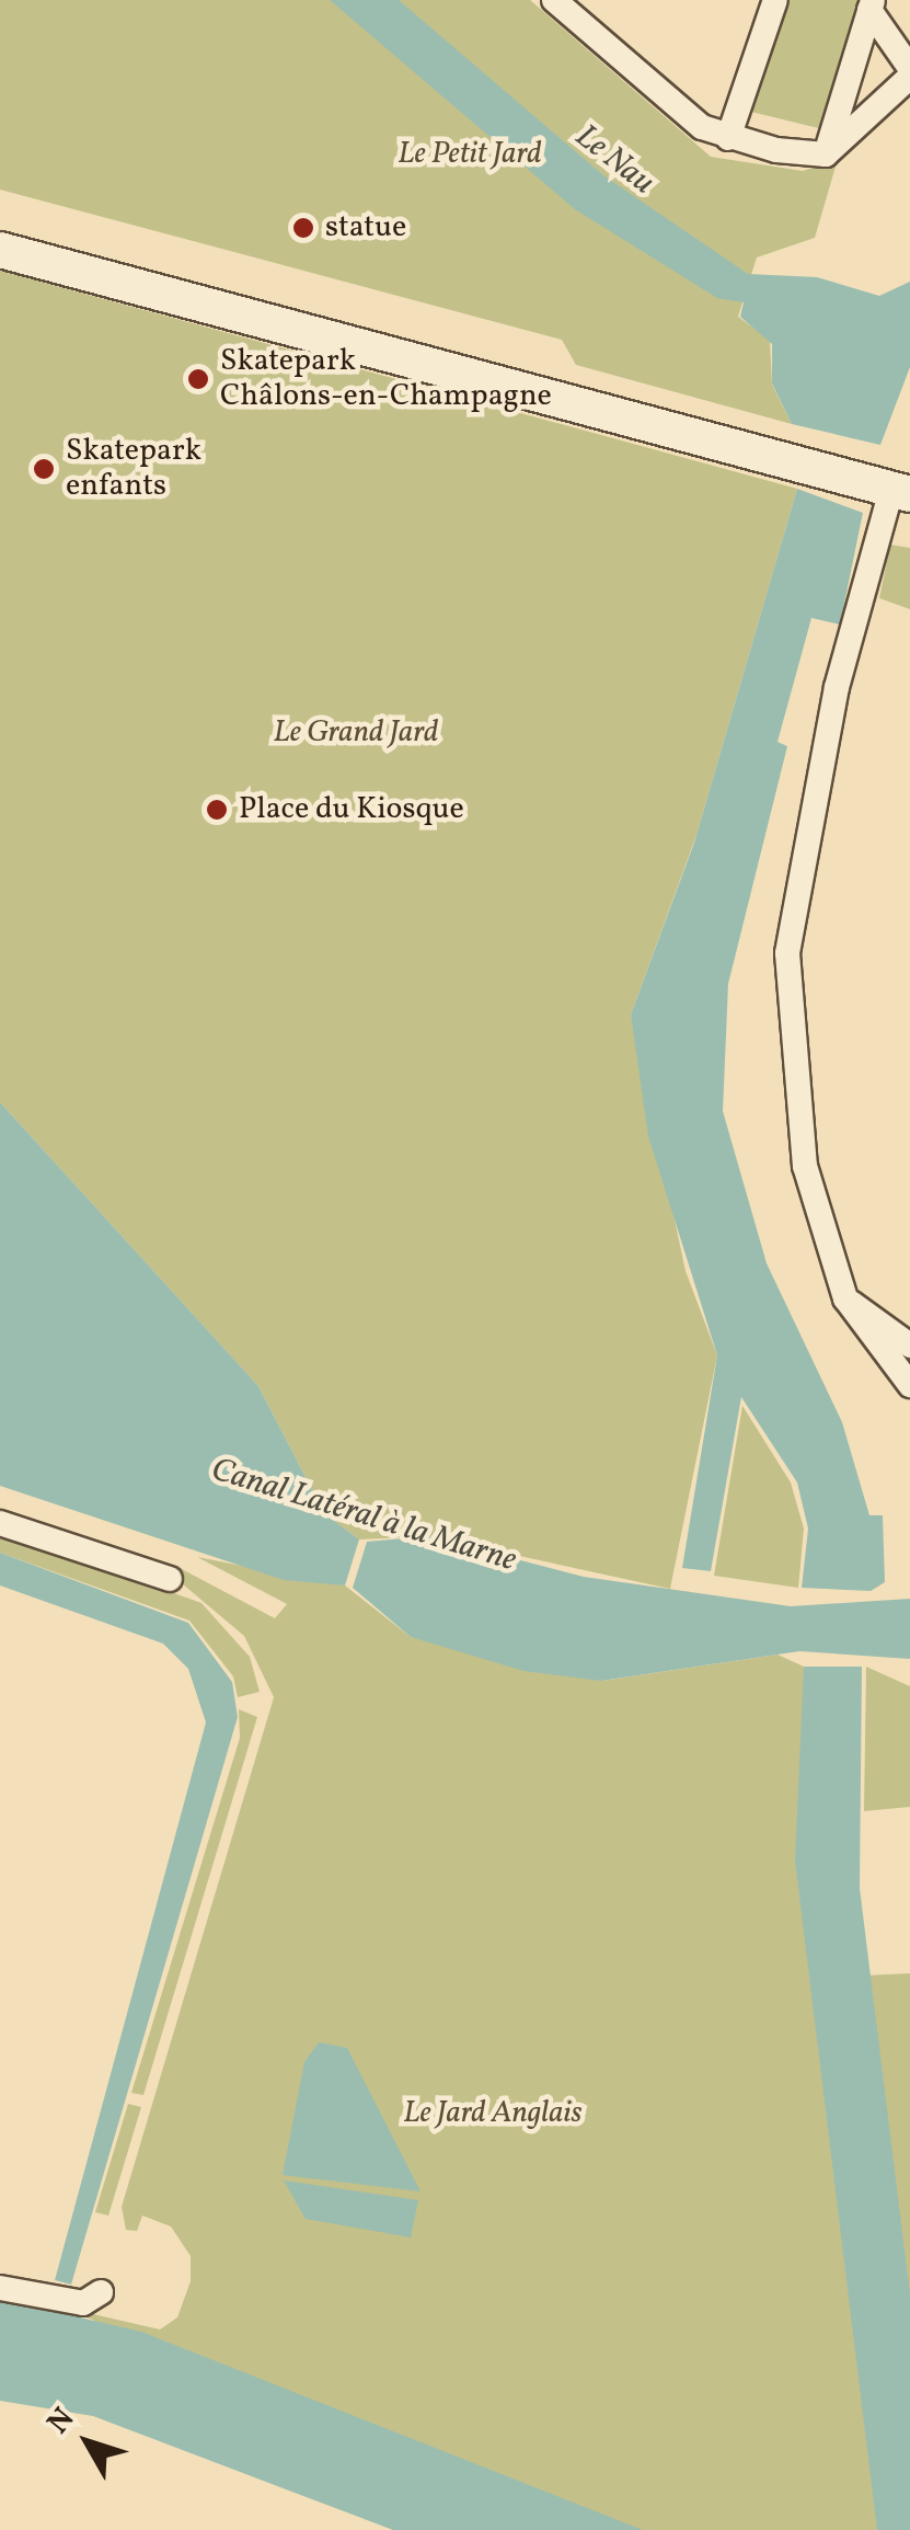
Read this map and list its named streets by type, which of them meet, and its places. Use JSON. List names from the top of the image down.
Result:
{
  "water": ["Le Nau", "Canal Latéral à la Marne"],
  "parks": ["Le Petit Jard", "Le Grand Jard", "Le Jard Anglais"],
  "places": [
    "statue",
    "Skatepark Châlons-en-Champagne",
    "Skatepark enfants",
    "Place du Kiosque"
  ],
  "north": "top left"
}
